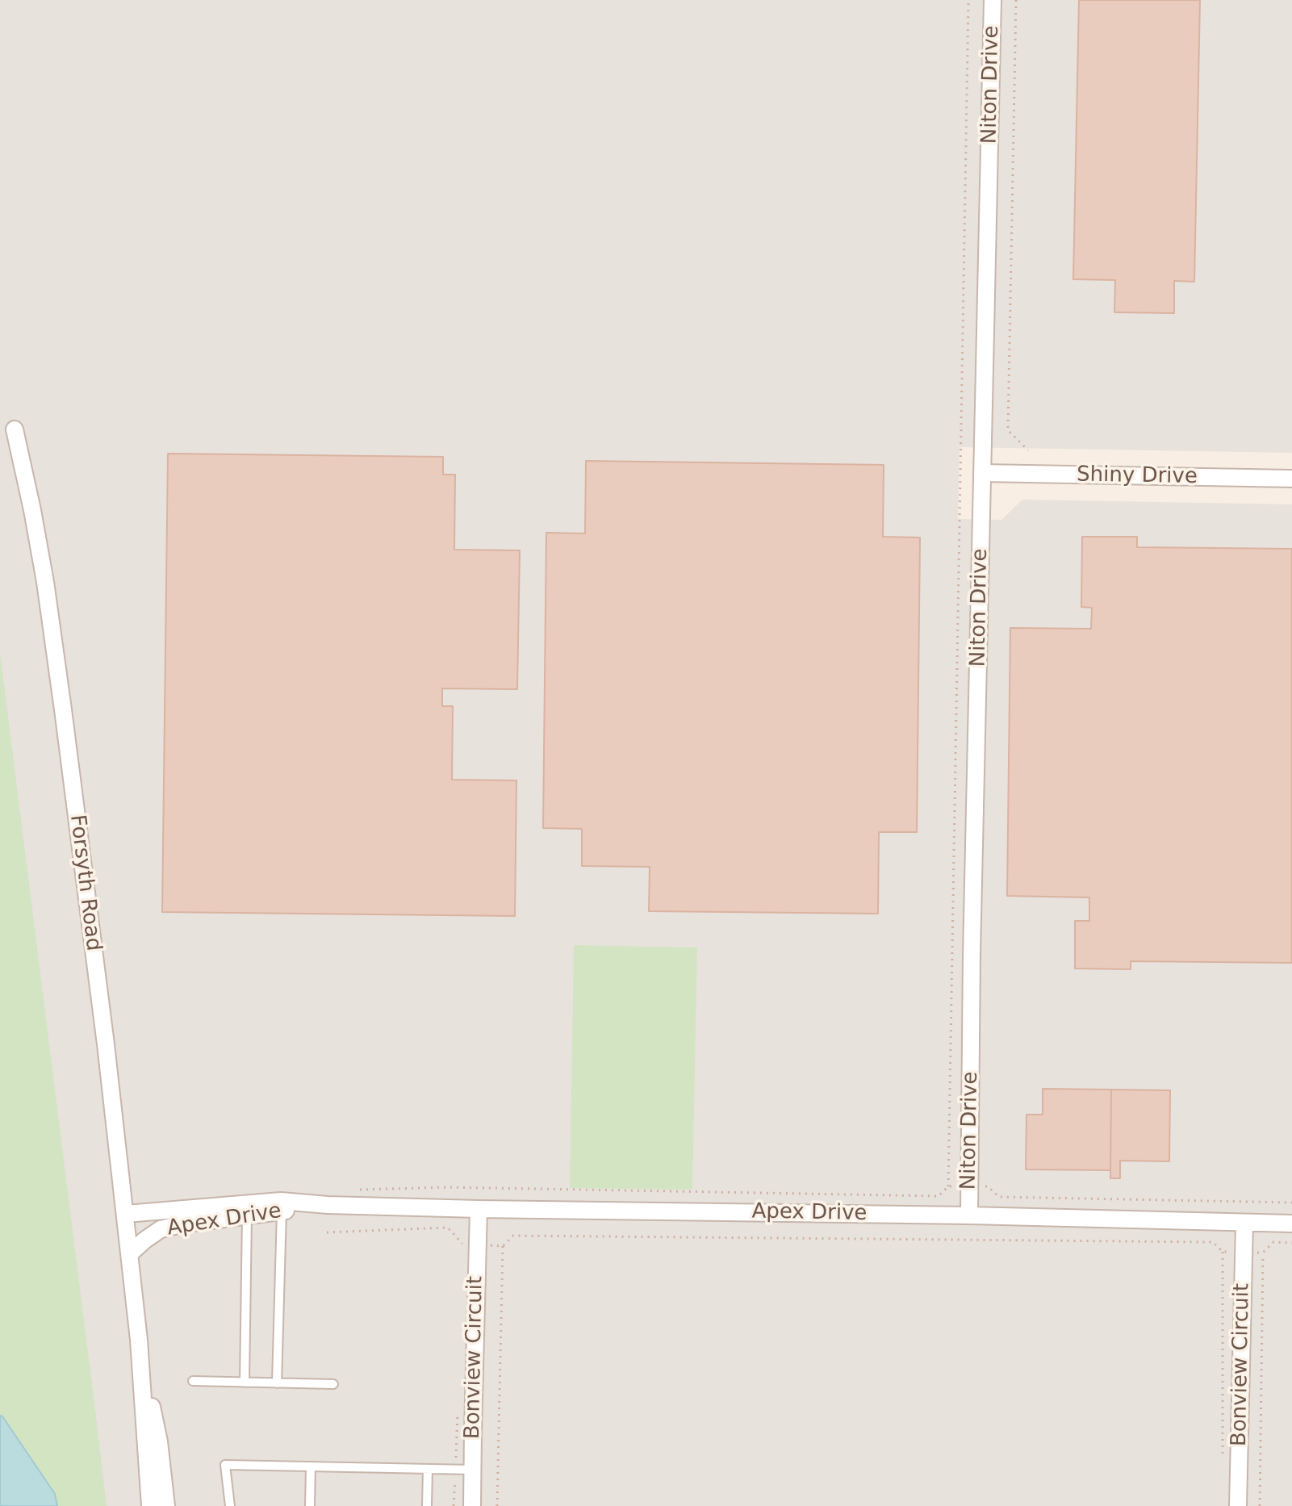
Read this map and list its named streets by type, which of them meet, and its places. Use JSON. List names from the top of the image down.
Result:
{
  "streets": {
    "street": [
      "Niton Drive",
      "Shiny Drive",
      "Forsyth Road",
      "Apex Drive",
      "Bonview Circuit"
    ]
  },
  "crossings": [
    ["Niton Drive", "Shiny Drive"],
    ["Niton Drive", "Apex Drive"],
    ["Forsyth Road", "Apex Drive"],
    ["Apex Drive", "Bonview Circuit"]
  ]
}
